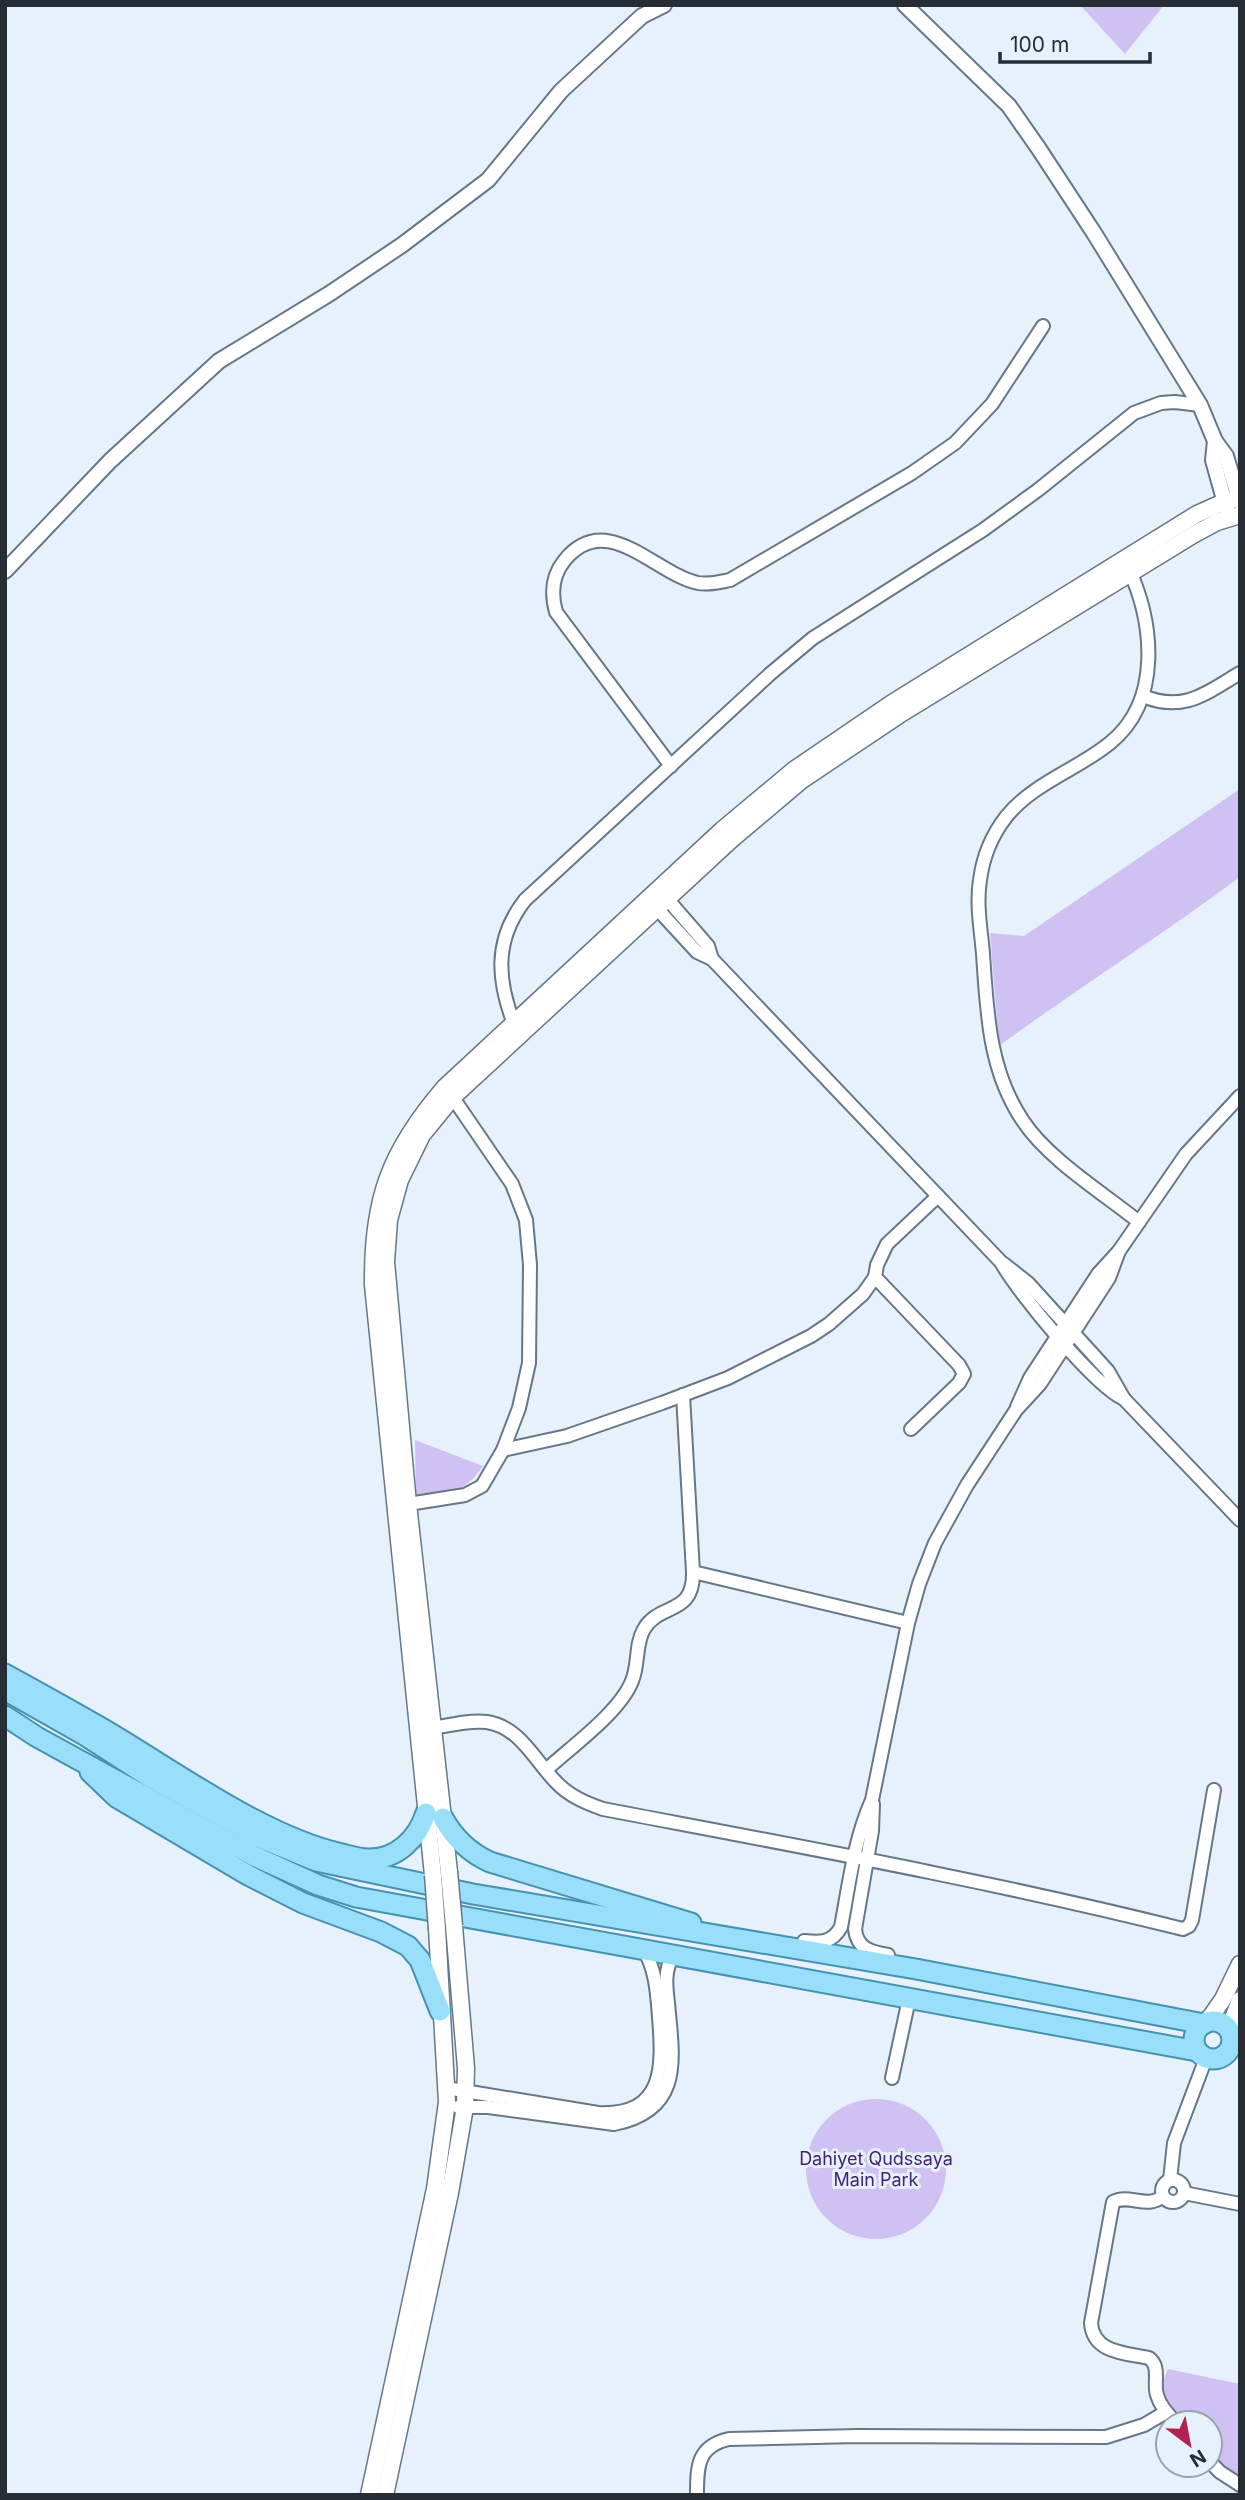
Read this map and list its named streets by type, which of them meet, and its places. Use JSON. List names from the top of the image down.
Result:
{
  "parks": ["Dahiyet Qudssaya Main Park"],
  "scale_bar": "100 m",
  "north": "bottom right"
}
